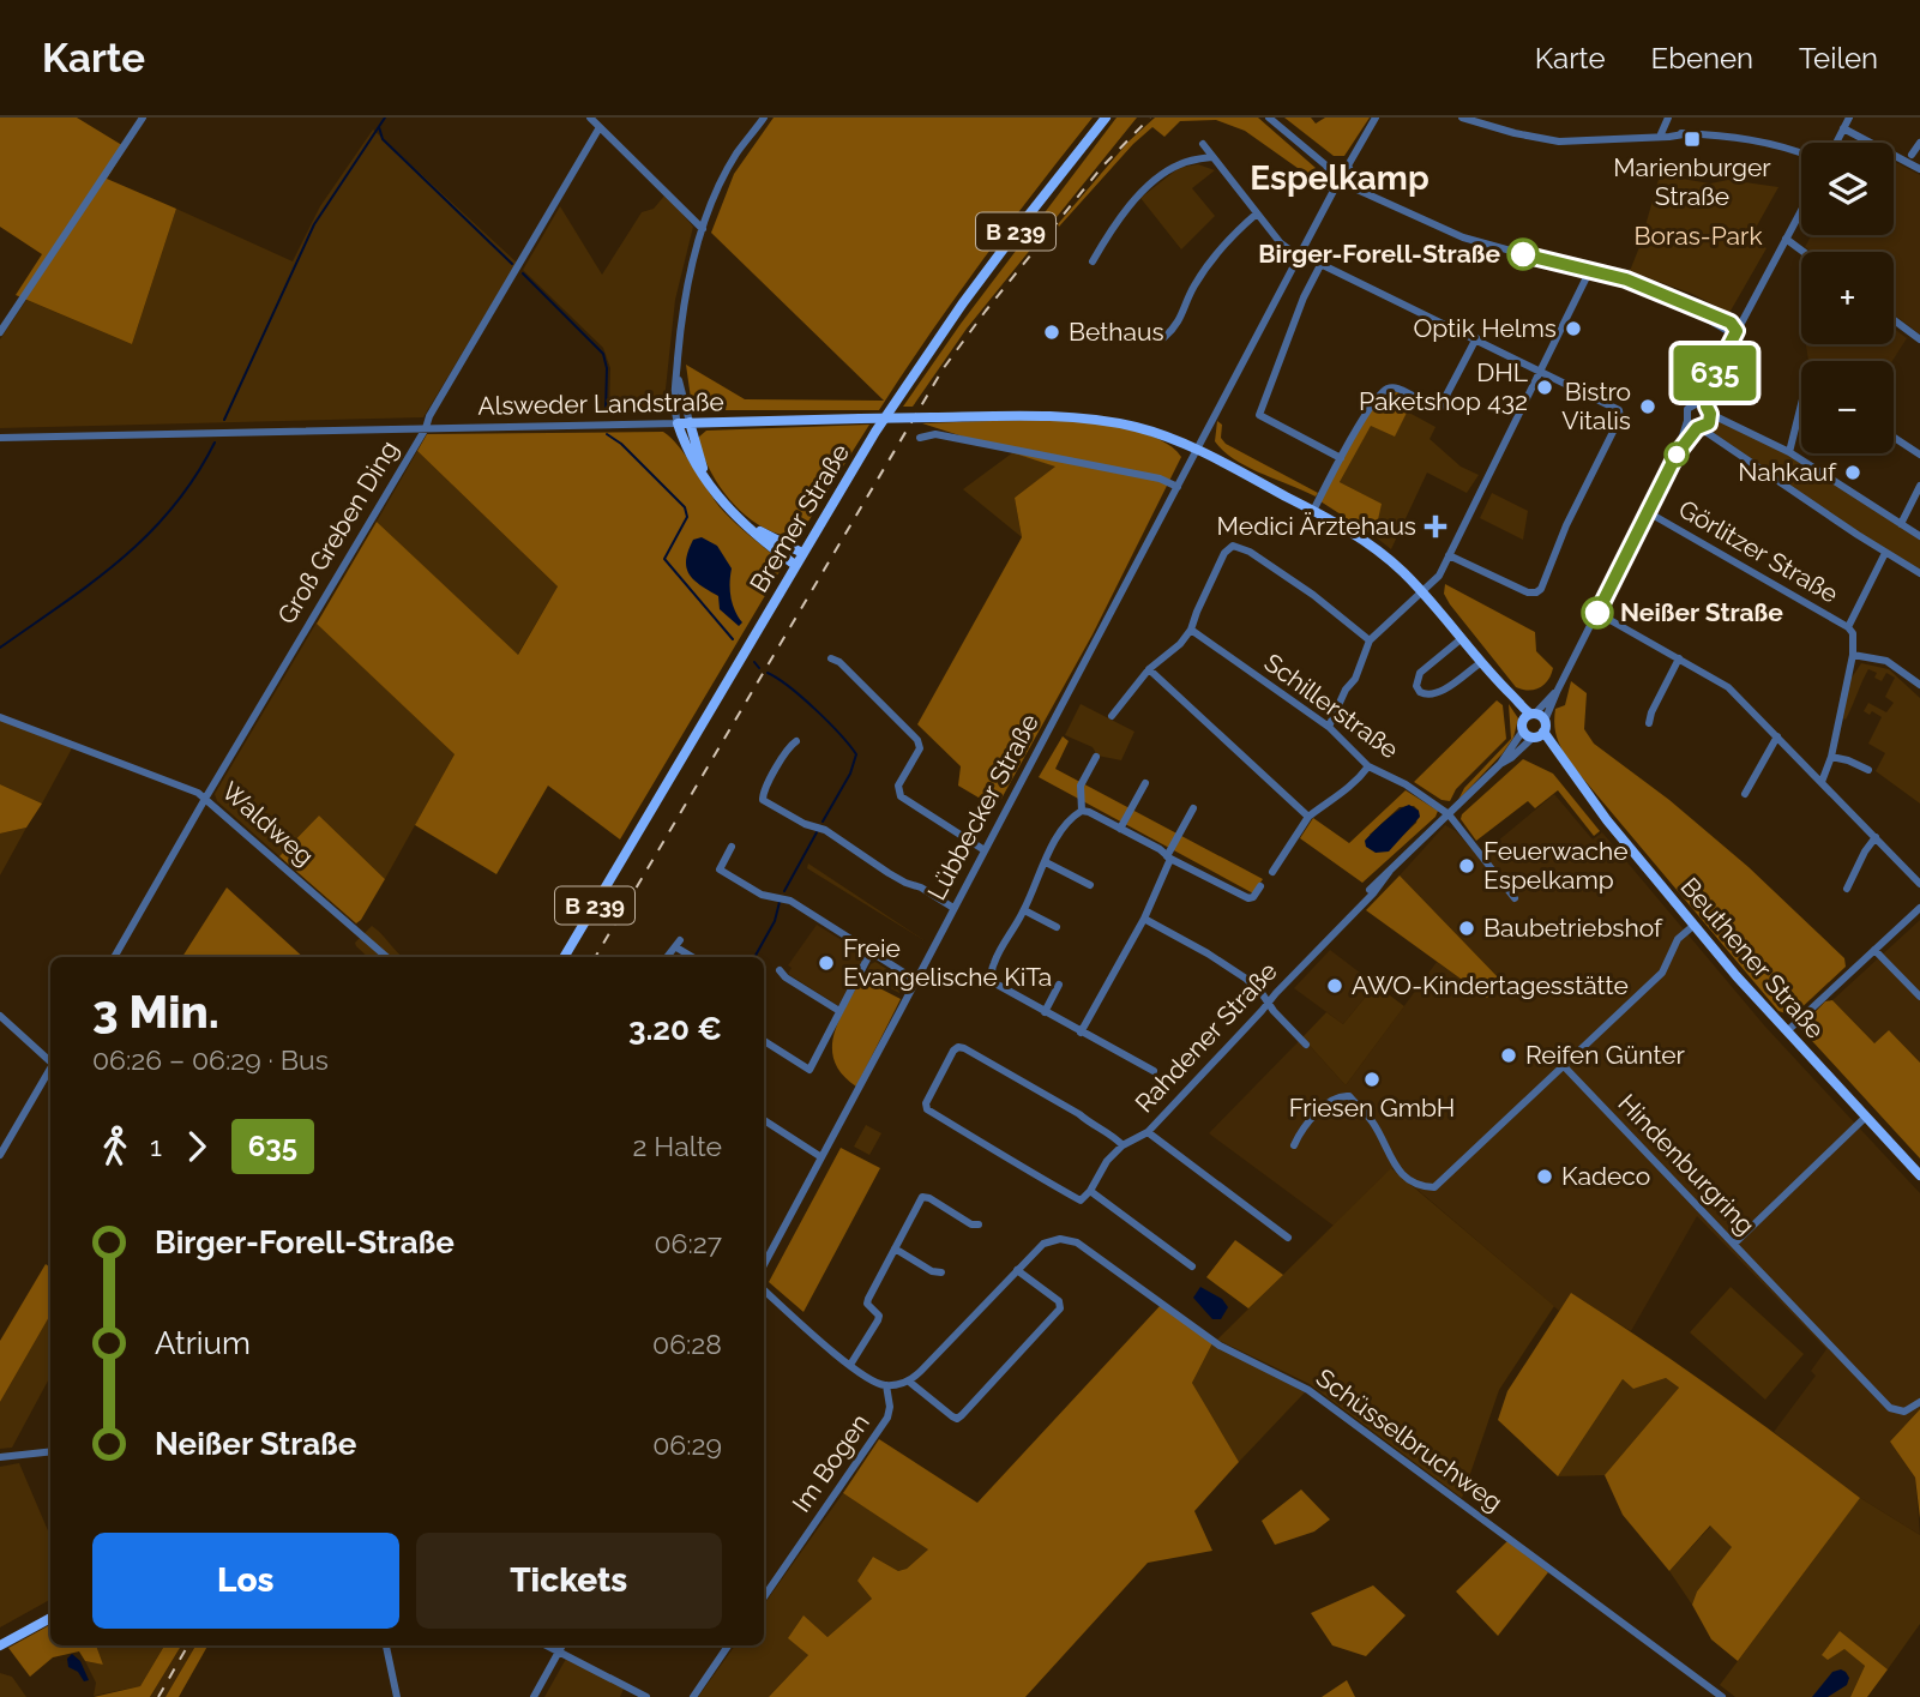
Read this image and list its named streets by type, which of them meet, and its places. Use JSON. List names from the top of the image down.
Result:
{
  "streets": {
    "main road": [
      "B 239",
      "Alsweder Landstraße",
      "Bremer Straße",
      "Beuthener Straße"
    ],
    "street": [
      "Groß Greben Ding",
      "Görlitzer Straße",
      "Schillerstraße",
      "Lübbecker Straße",
      "Waldweg",
      "Rahdener Straße",
      "Hindenburgring",
      "Schüsselbruchweg",
      "Im Bogen"
    ]
  },
  "crossings": [
    ["Alsweder Landstraße", "Groß Greben Ding"],
    ["Alsweder Landstraße", "Lübbecker Straße"],
    ["Alsweder Landstraße", "Beuthener Straße"],
    ["Groß Greben Ding", "Waldweg"],
    ["Görlitzer Straße", "Rahdener Straße"],
    ["Schillerstraße", "Rahdener Straße"],
    ["Lübbecker Straße", "Beuthener Straße"],
    ["Beuthener Straße", "Rahdener Straße"]
  ],
  "districts": ["Espelkamp"],
  "parks": ["Boras-Park"],
  "places": {
    "transit": ["Marienburger Straße"],
    "other": [
      "Birger-Forell-Straße",
      "Optik Helms",
      "Bethaus",
      "DHL Paketshop 432",
      "Bistro Vitalis",
      "Nahkauf",
      "Neißer Straße",
      "Feuerwache Espelkamp",
      "Baubetriebshof",
      "Freie Evangelische KiTa",
      "AWO-Kindertagesstätte",
      "Reifen Günter",
      "Friesen GmbH",
      "Kadeco"
    ],
    "health": ["Medici Ärztehaus"]
  },
  "lines": ["bus line 635"],
  "page": {
    "header": "Karte",
    "nav": ["Karte", "Ebenen", "Teilen"],
    "on_map": "635",
    "map_buttons": ["+", "−"],
    "heading": ["3 Min.", "06:26 – 06:29 · Bus", "3.20 €"],
    "legs": ["1", "635", "2 Halte"],
    "list": [
      {
        "name": "Birger-Forell-Straße",
        "value": "06:27"
      },
      {
        "name": "Atrium",
        "value": "06:28"
      },
      {
        "name": "Neißer Straße",
        "value": "06:29"
      }
    ],
    "buttons": ["Los", "Tickets"]
  }
}
